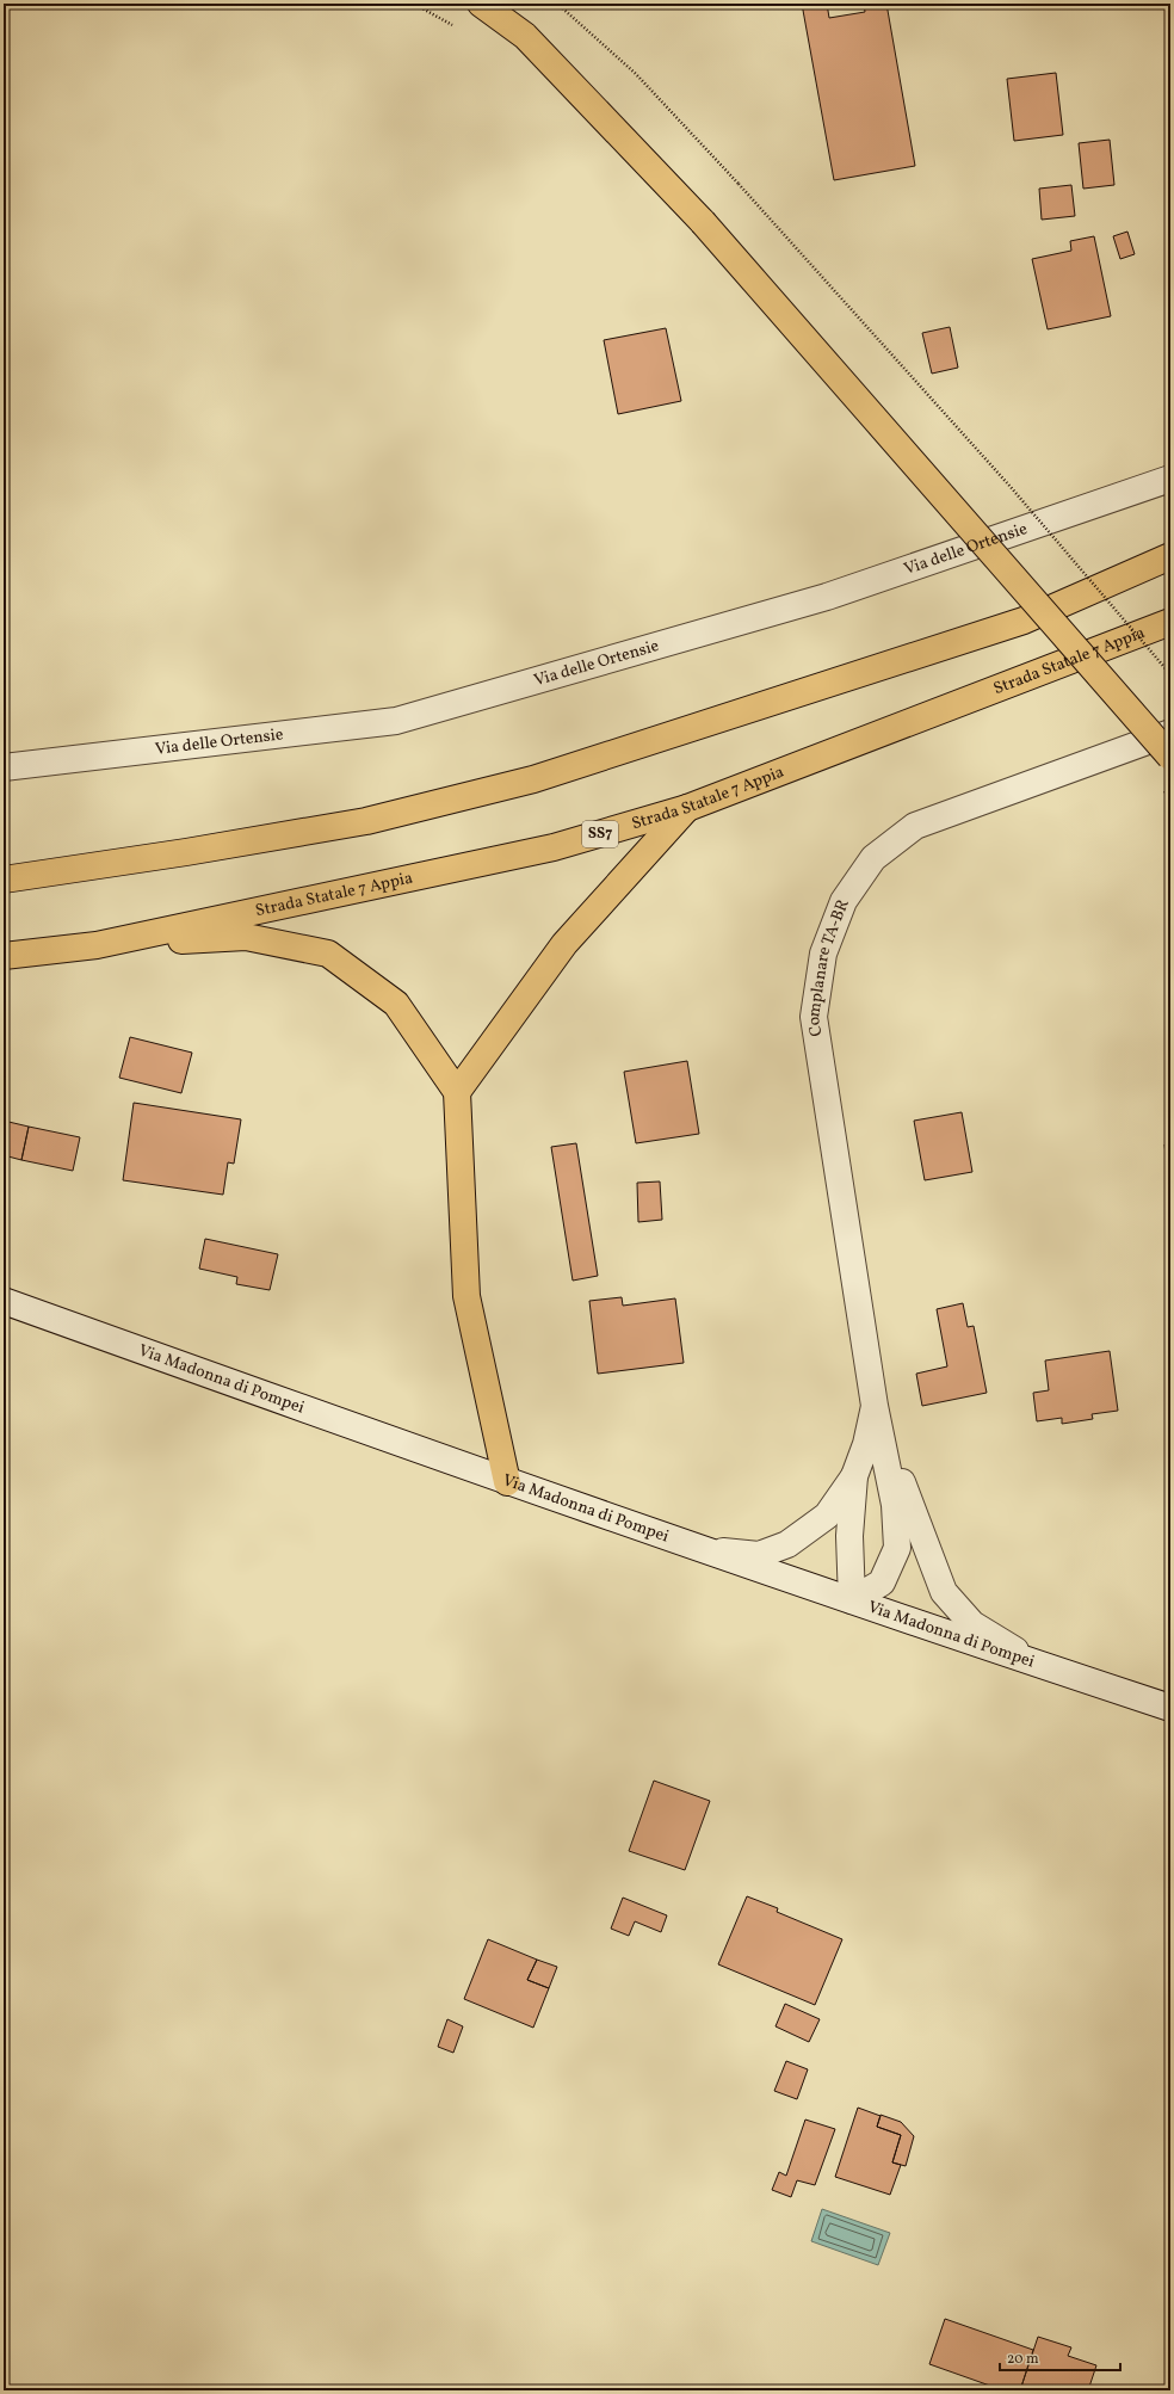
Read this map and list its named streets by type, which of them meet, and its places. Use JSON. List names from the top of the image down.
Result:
{
  "streets": {
    "highway": ["Strada Statale 7 Appia", "SS7"],
    "street": ["Via delle Ortensie", "Complanare TA-BR", "Via Madonna di Pompei"]
  },
  "scale_bar": "20 m"
}
